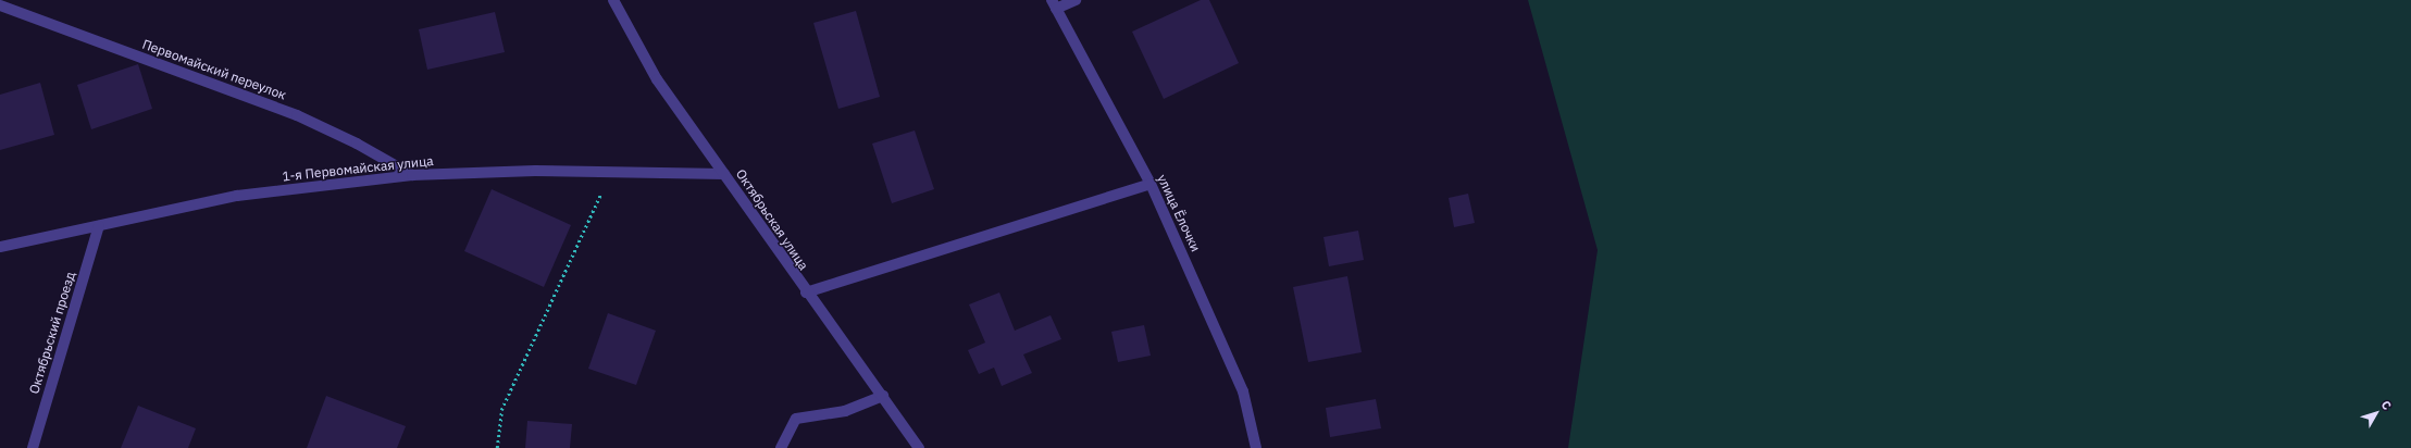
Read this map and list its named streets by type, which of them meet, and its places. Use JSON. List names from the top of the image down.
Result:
{
  "streets": {
    "street": [
      "Первомайский переулок",
      "1-я Первомайская улица",
      "улица Ёлочки",
      "Октябрьская улица",
      "Октябрьский проезд"
    ]
  },
  "crossings": [
    ["Первомайский переулок", "1-я Первомайская улица"],
    ["1-я Первомайская улица", "Октябрьская улица"],
    ["1-я Первомайская улица", "Октябрьский проезд"]
  ],
  "north": "top right"
}
